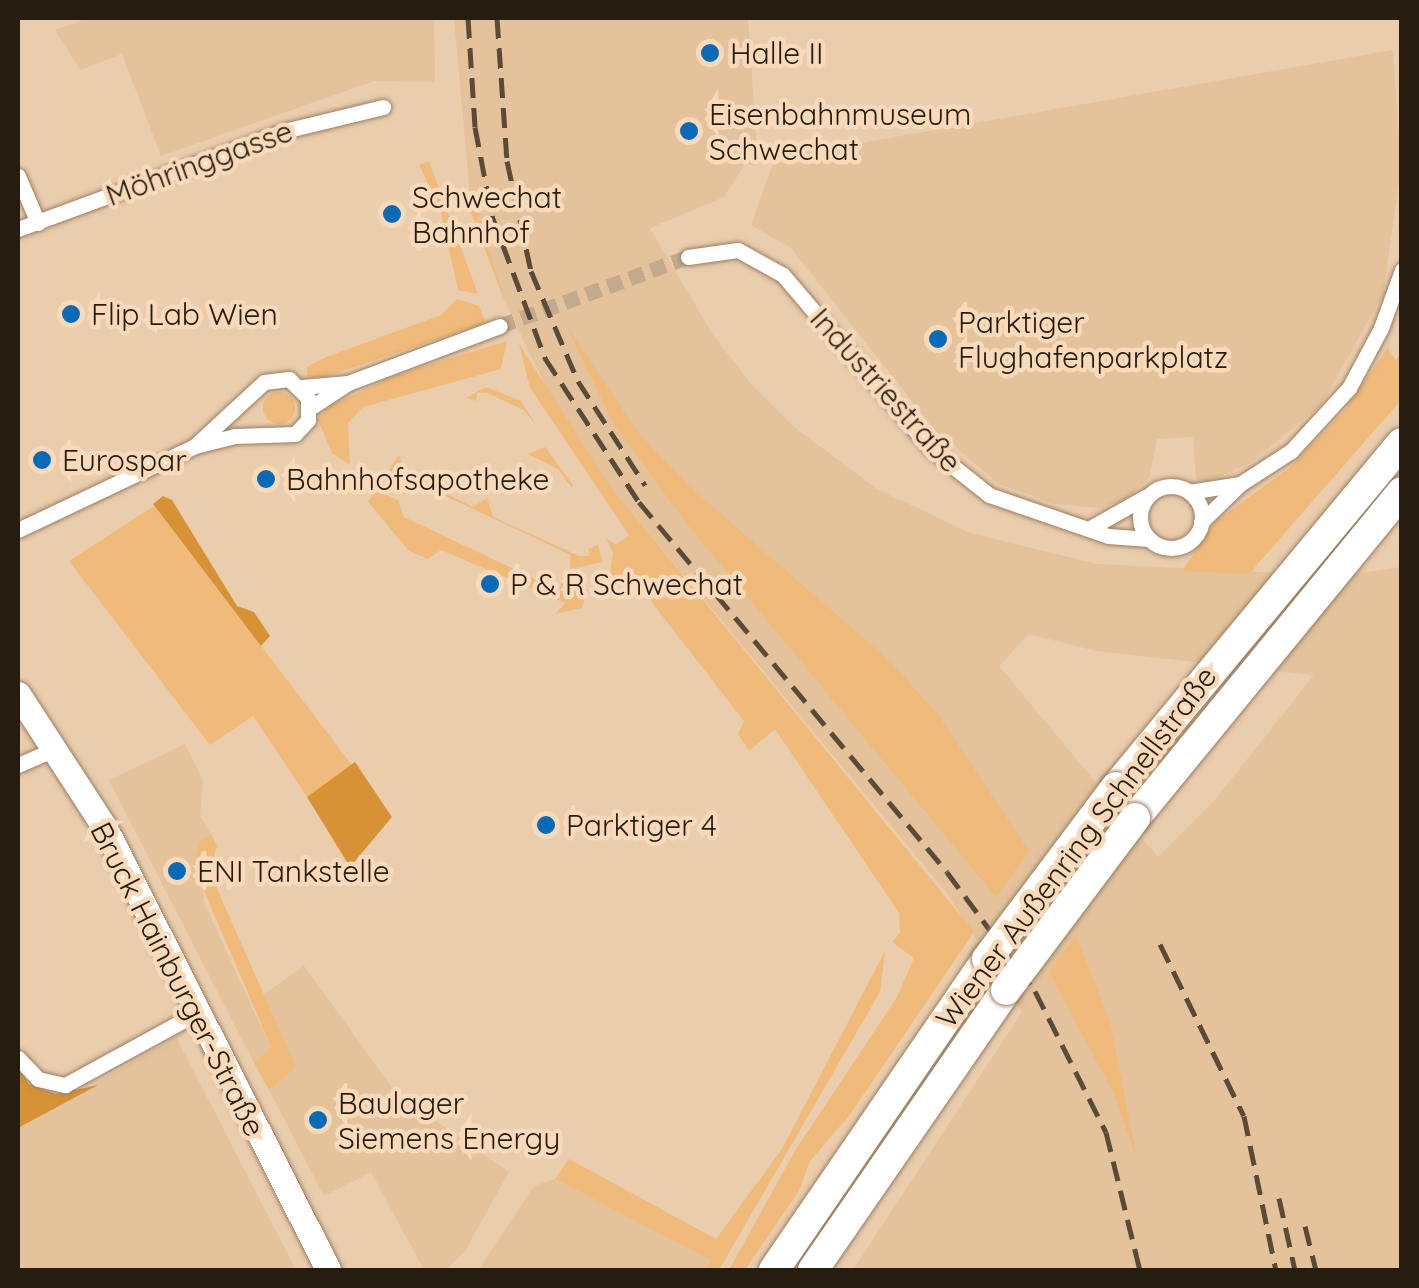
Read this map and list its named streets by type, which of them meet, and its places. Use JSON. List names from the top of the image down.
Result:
{
  "streets": {
    "highway": ["Wiener Außenring Schnellstraße"],
    "main road": ["Bruck Hainburger-Straße"],
    "street": ["Möhringgasse", "Industriestraße"]
  },
  "places": [
    "Halle II",
    "Eisenbahnmuseum Schwechat",
    "Schwechat Bahnhof",
    "Flip Lab Wien",
    "Parktiger Flughafenparkplatz",
    "Eurospar",
    "Bahnhofsapotheke",
    "P & R Schwechat",
    "Parktiger 4",
    "ENI Tankstelle",
    "Baulager Siemens Energy"
  ]
}
